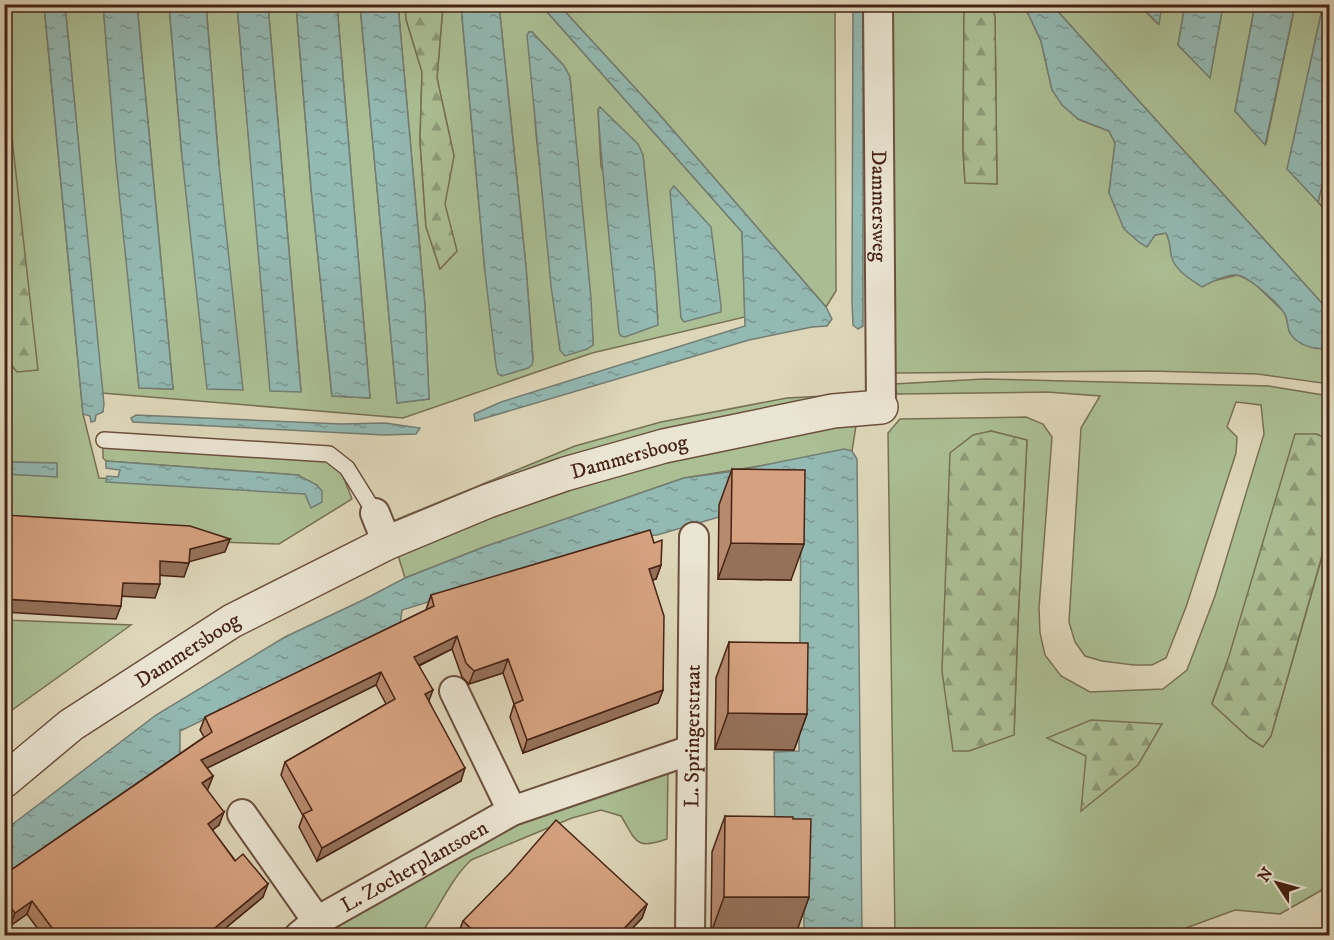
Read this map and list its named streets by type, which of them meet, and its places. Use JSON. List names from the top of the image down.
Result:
{
  "streets": {
    "street": [
      "Dammersweg",
      "Dammersboog",
      "L. Springerstraat",
      "L. Zocherplantsoen"
    ]
  },
  "crossings": [
    ["Dammersweg", "Dammersboog"],
    ["L. Springerstraat", "L. Zocherplantsoen"]
  ],
  "north": "top left"
}
